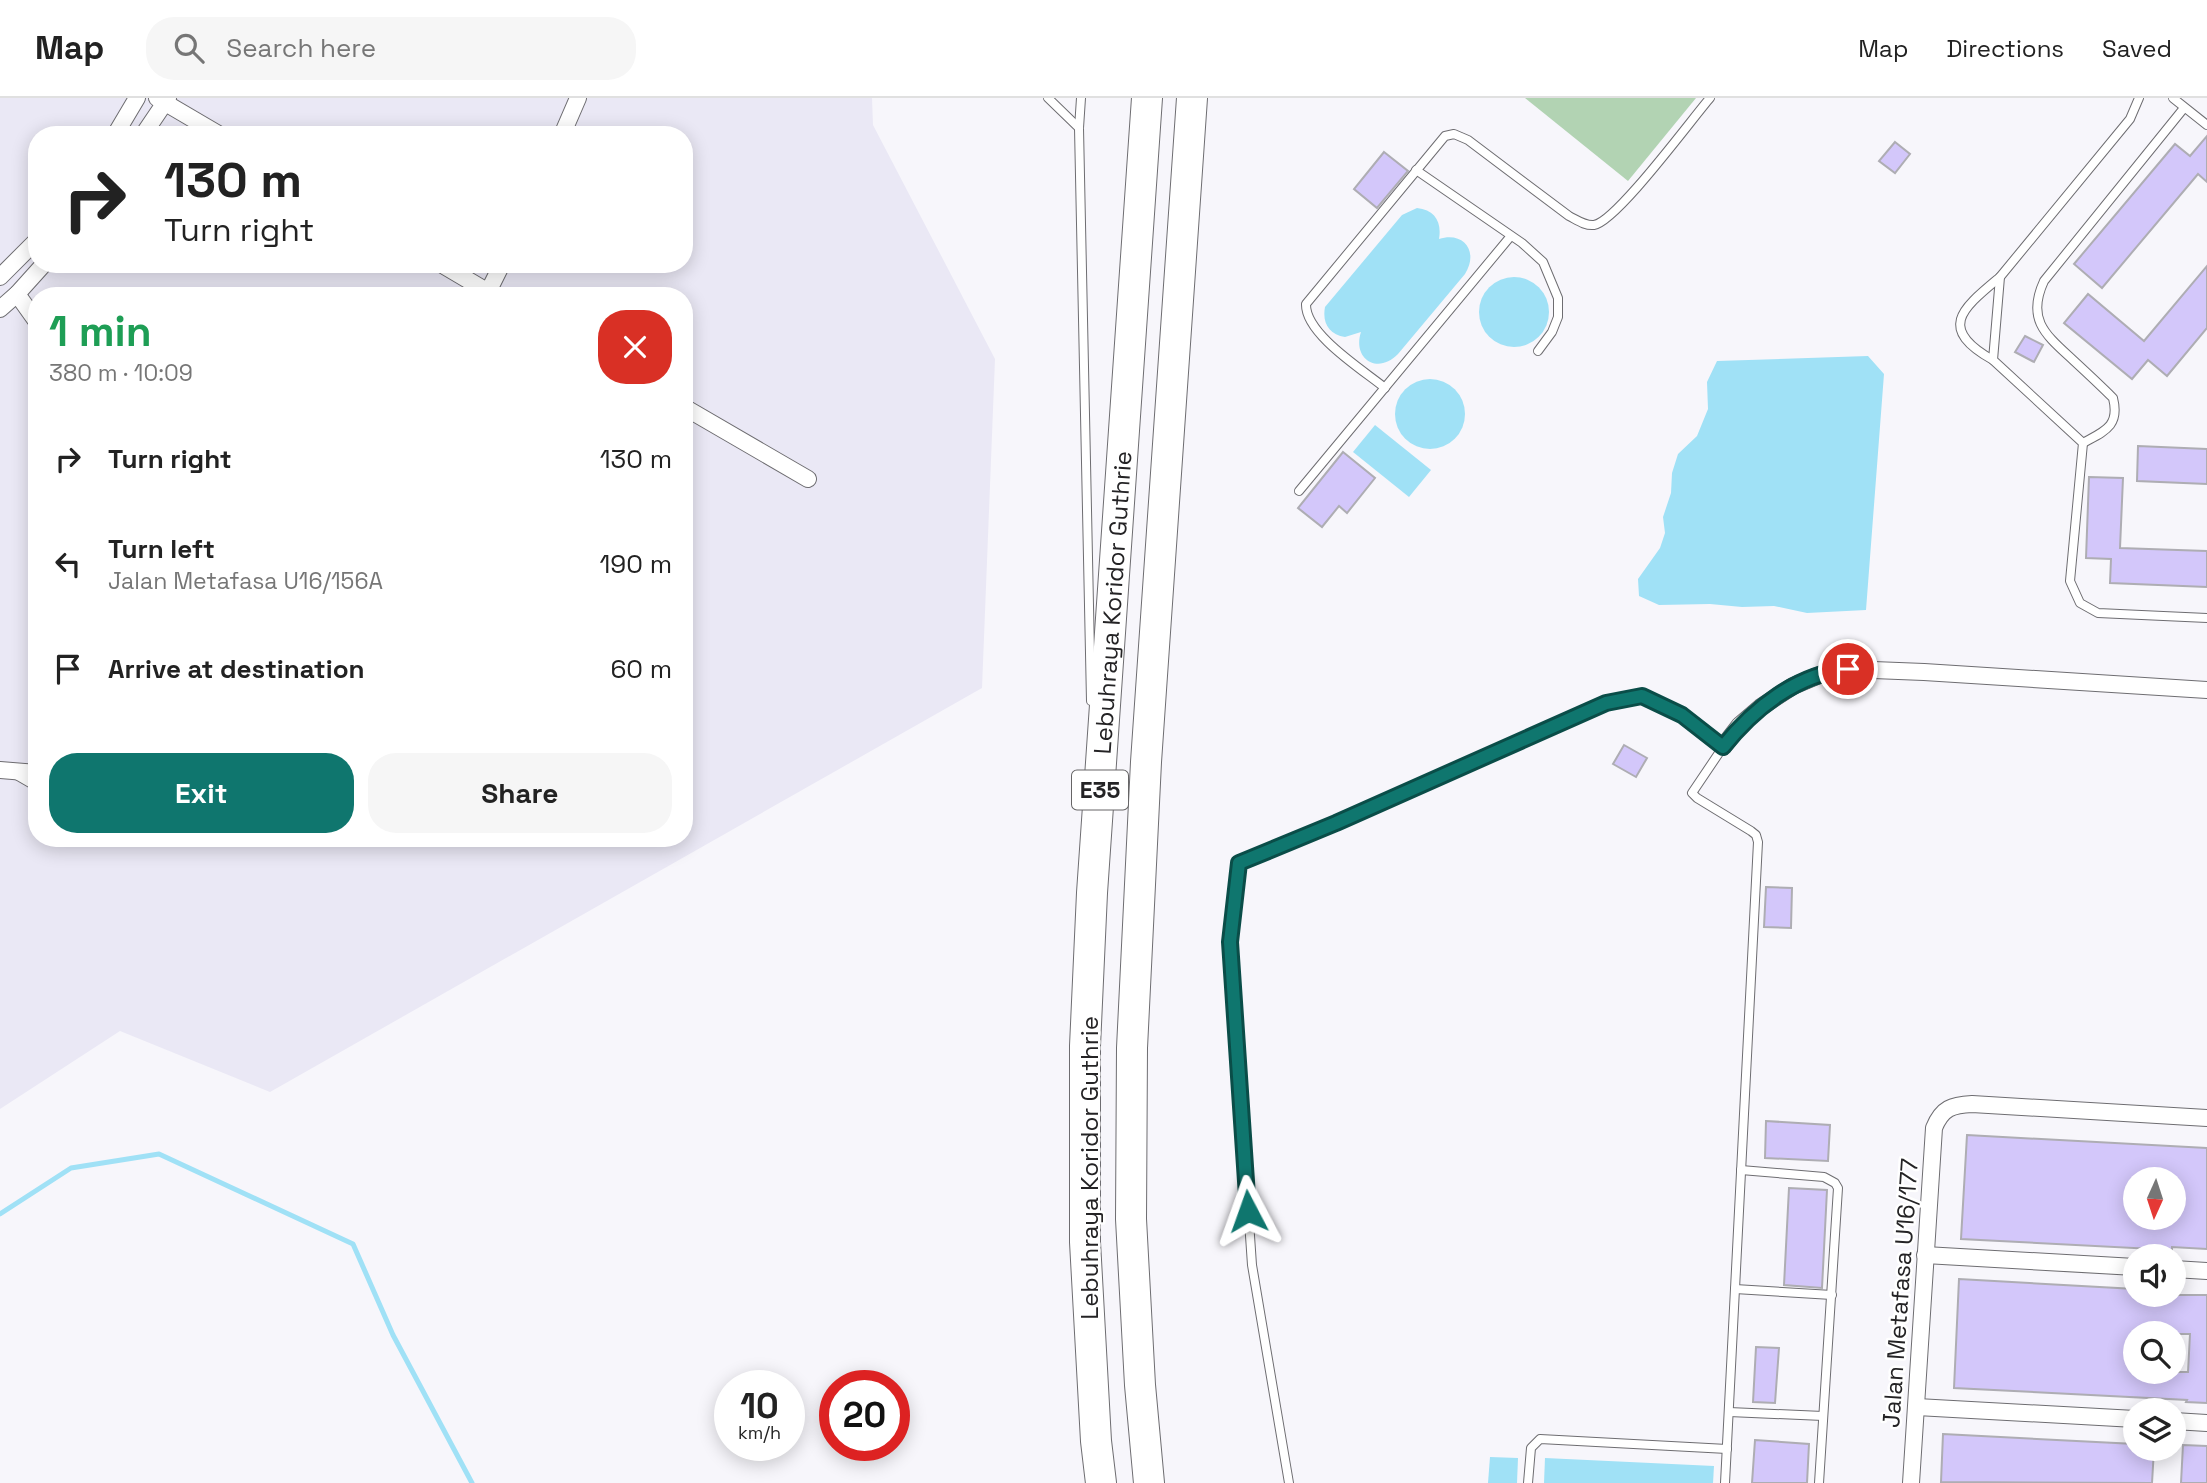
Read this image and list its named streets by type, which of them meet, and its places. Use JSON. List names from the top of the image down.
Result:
{
  "streets": {
    "highway": ["Lebuhraya Koridor Guthrie", "E35"],
    "street": ["Jalan Metafasa U16/177"]
  },
  "north": "bottom",
  "page": {
    "header": "Map",
    "search": "Search here",
    "nav": ["Map", "Directions", "Saved"],
    "turn": ["130 m", "Turn right"],
    "heading": ["1 min", "380 m · 10:09"],
    "list": [
      {
        "name": "Turn right",
        "value": "130 m"
      },
      {
        "name": "Turn left",
        "note": "Jalan Metafasa U16/156A",
        "value": "190 m"
      },
      {
        "name": "Arrive at destination",
        "value": "60 m"
      }
    ],
    "buttons": ["Exit", "Share"],
    "speed": "10 km/h",
    "limit": "20"
  }
}
